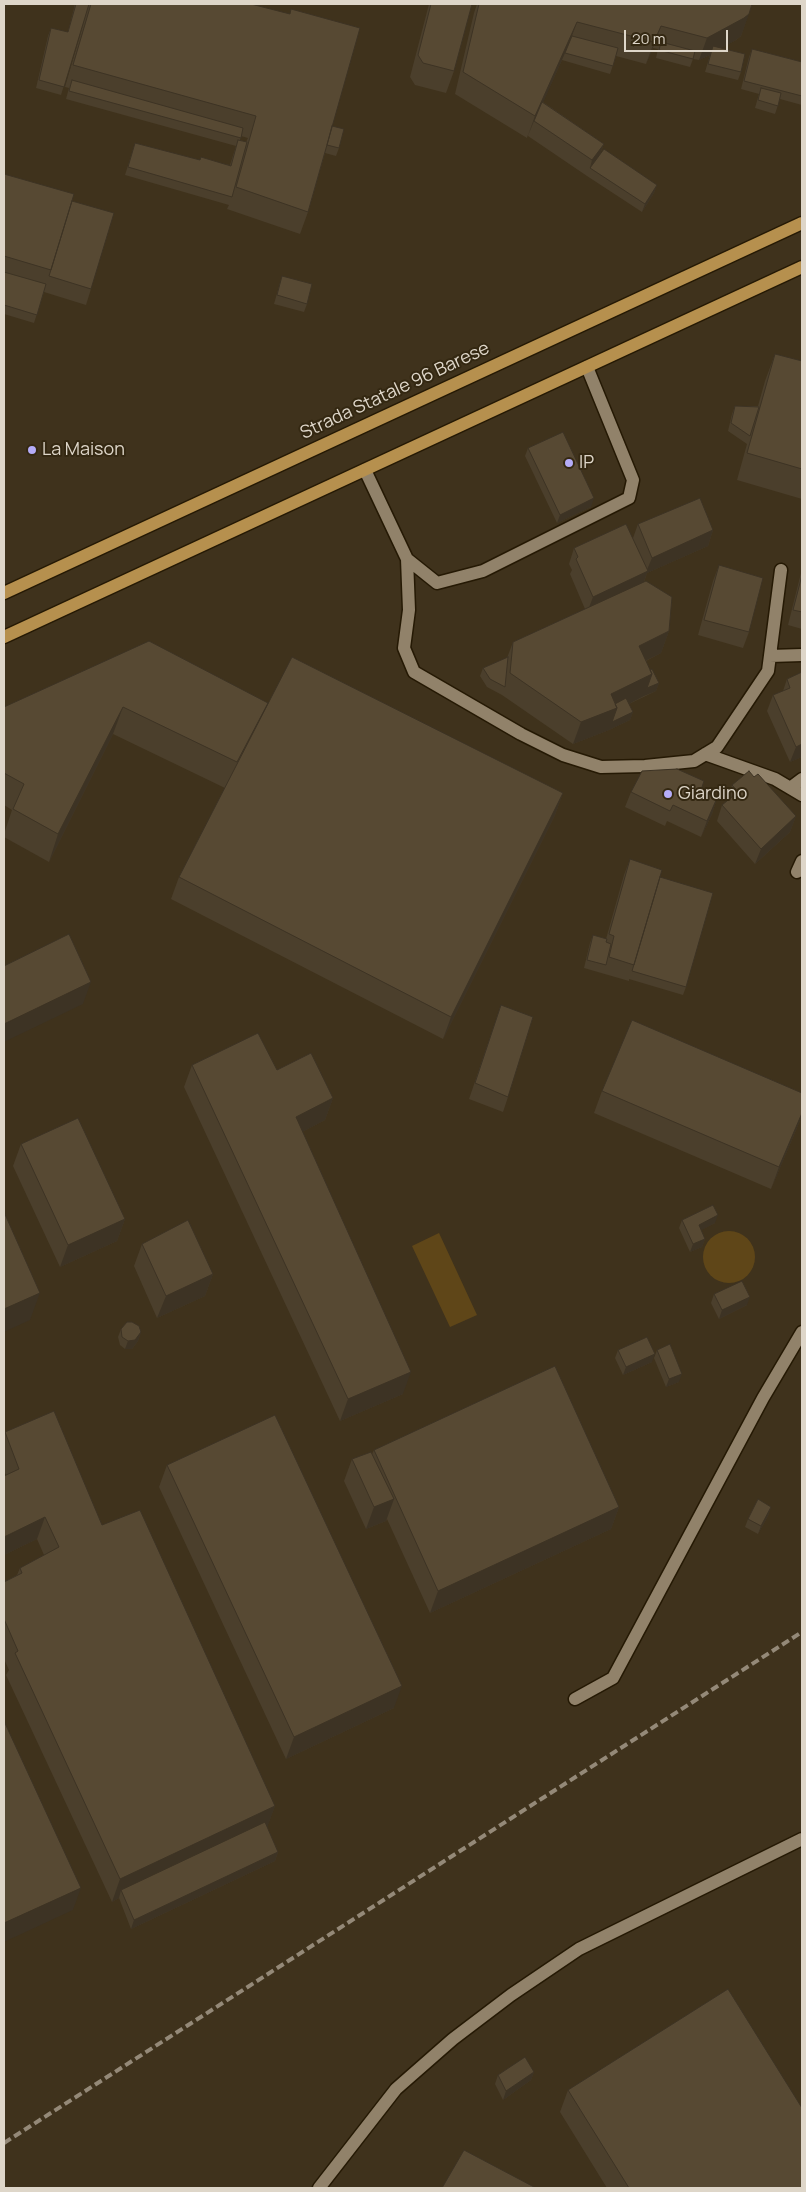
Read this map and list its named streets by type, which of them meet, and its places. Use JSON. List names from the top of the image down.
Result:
{
  "streets": {
    "main road": ["Strada Statale 96 Barese"]
  },
  "places": ["La Maison", "IP", "Giardino"],
  "scale_bar": "20 m"
}
